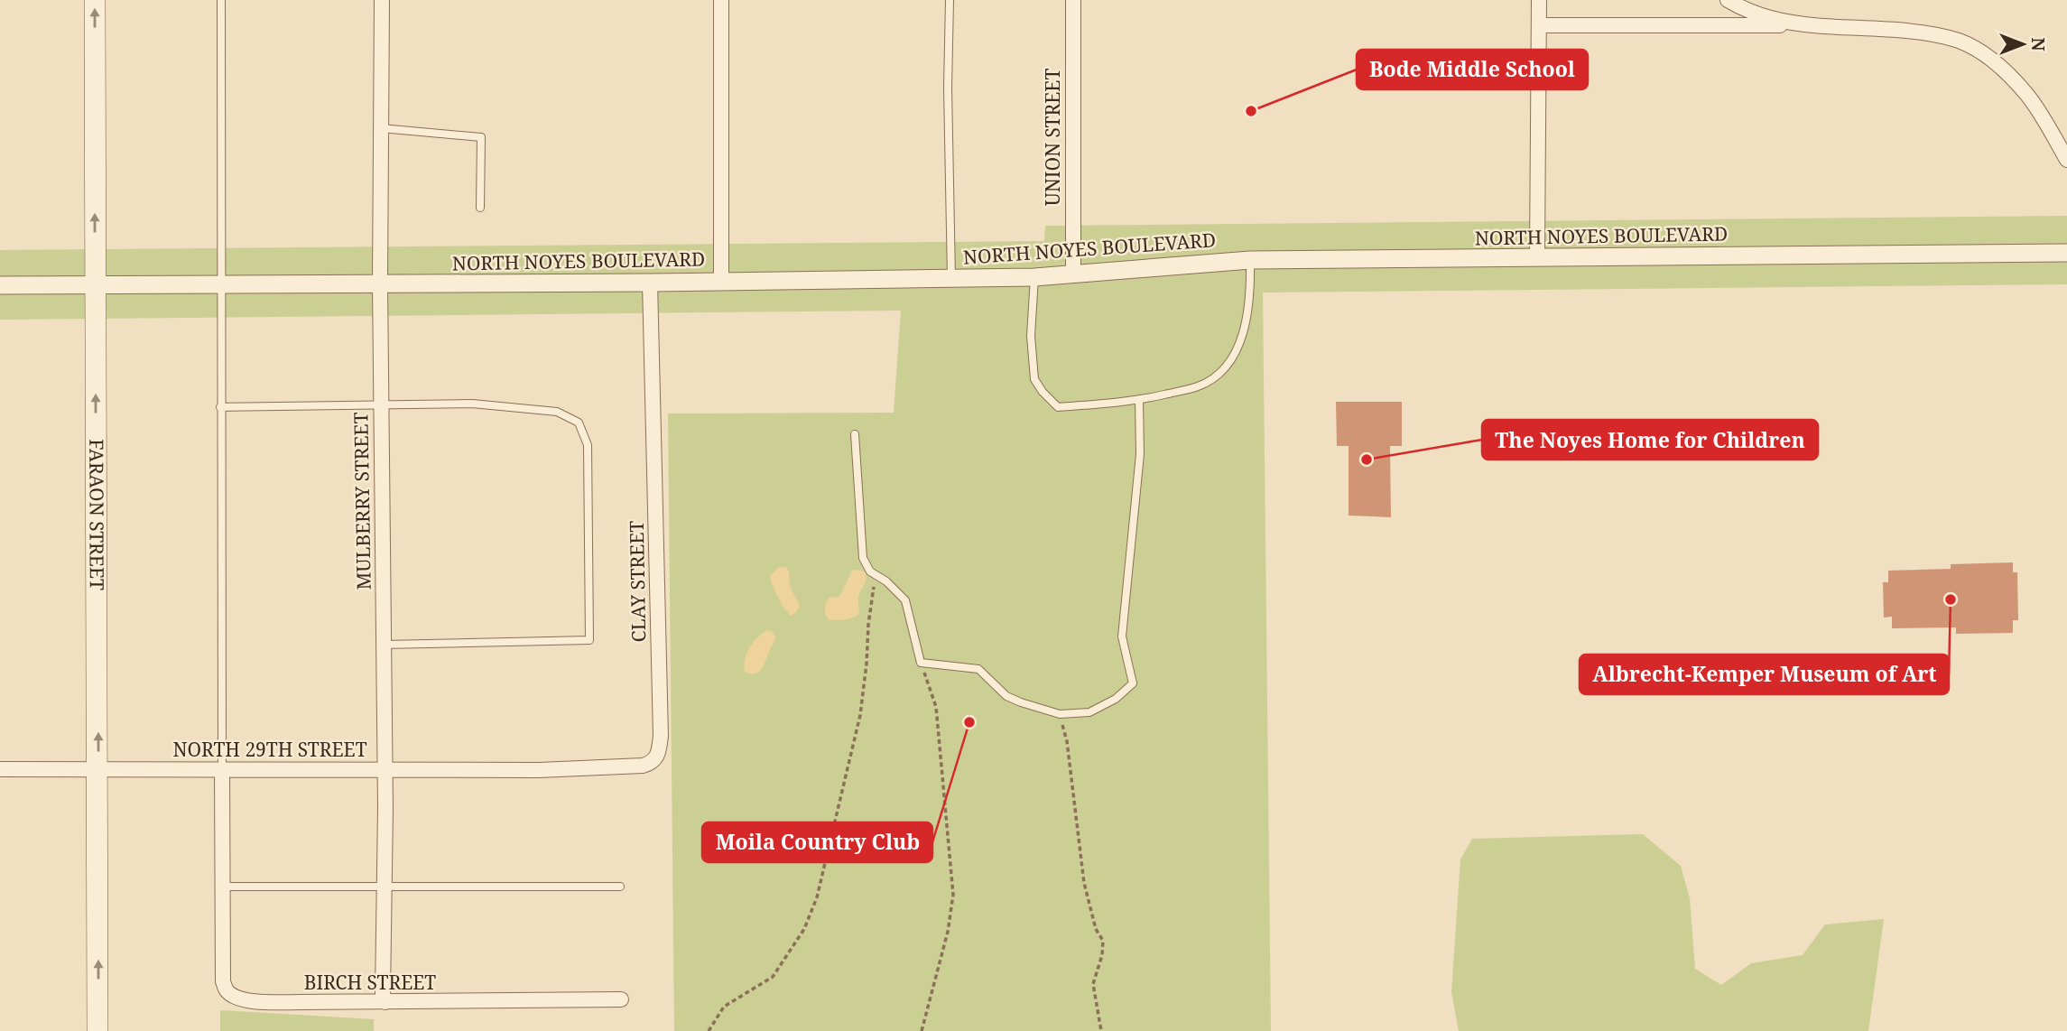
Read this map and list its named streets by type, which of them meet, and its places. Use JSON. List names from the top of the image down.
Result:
{
  "streets": {
    "main road": ["FARAON STREET"],
    "street": [
      "UNION STREET",
      "NORTH NOYES BOULEVARD",
      "MULBERRY STREET",
      "CLAY STREET",
      "NORTH 29TH STREET",
      "BIRCH STREET"
    ]
  },
  "crossings": [
    ["UNION STREET", "NORTH NOYES BOULEVARD"],
    ["NORTH NOYES BOULEVARD", "MULBERRY STREET"],
    ["NORTH NOYES BOULEVARD", "FARAON STREET"],
    ["NORTH NOYES BOULEVARD", "CLAY STREET"],
    ["MULBERRY STREET", "NORTH 29TH STREET"],
    ["MULBERRY STREET", "BIRCH STREET"],
    ["FARAON STREET", "NORTH 29TH STREET"],
    ["CLAY STREET", "NORTH 29TH STREET"],
    ["NORTH 29TH STREET", "BIRCH STREET"]
  ],
  "one_way": ["FARAON STREET"],
  "places": [
    "Bode Middle School",
    "The Noyes Home for Children",
    "Albrecht-Kemper Museum of Art",
    "Moila Country Club"
  ],
  "north": "right"
}
